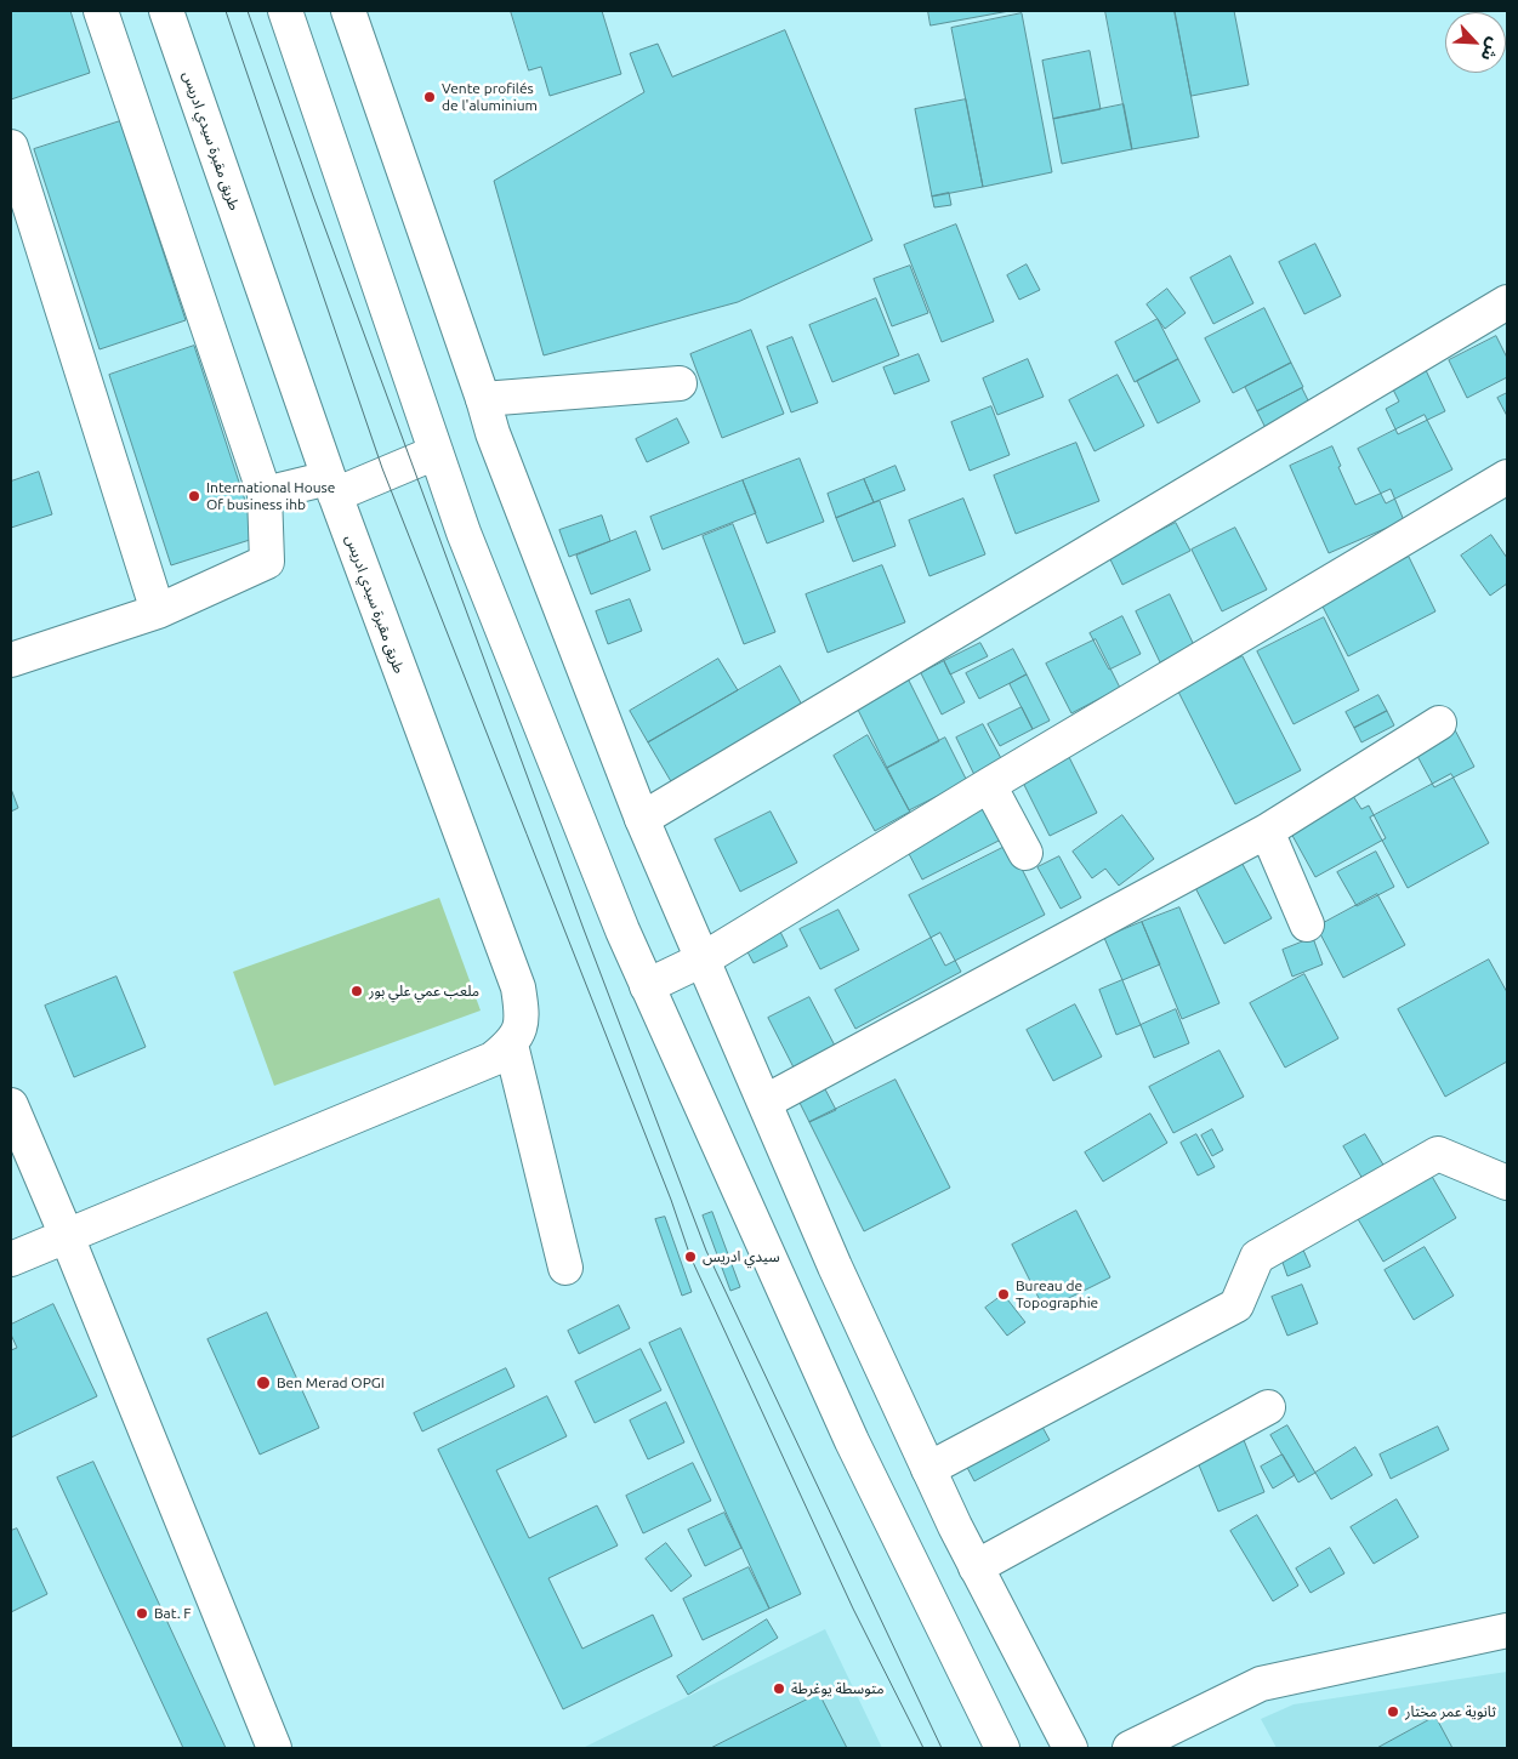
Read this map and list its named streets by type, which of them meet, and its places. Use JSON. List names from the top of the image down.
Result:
{
  "streets": {
    "street": ["طريق مقبرة سيدي ادريس"]
  },
  "places": [
    "Vente profilés de l'aluminium",
    "International House Of business ihb",
    "ملعب عمي علي بور",
    "سيدي ادريس",
    "Bureau de Topographie",
    "Ben Merad OPGI",
    "Bat. F",
    "متوسطة يوغرطة",
    "ثانوية عمر مختار"
  ],
  "north": "bottom right"
}
